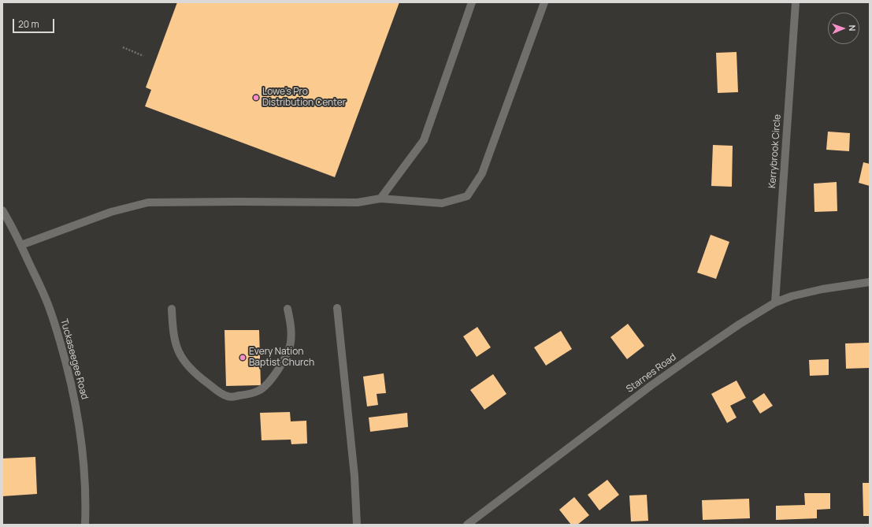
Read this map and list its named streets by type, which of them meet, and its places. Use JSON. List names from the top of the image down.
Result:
{
  "streets": {
    "street": ["Kerrybrook Circle", "Tuckaseegee Road", "Starnes Road"]
  },
  "crossings": [
    ["Kerrybrook Circle", "Starnes Road"]
  ],
  "places": ["Lowe's Pro Distribution Center", "Every Nation Baptist Church"],
  "scale_bar": "20 m",
  "north": "right"
}
